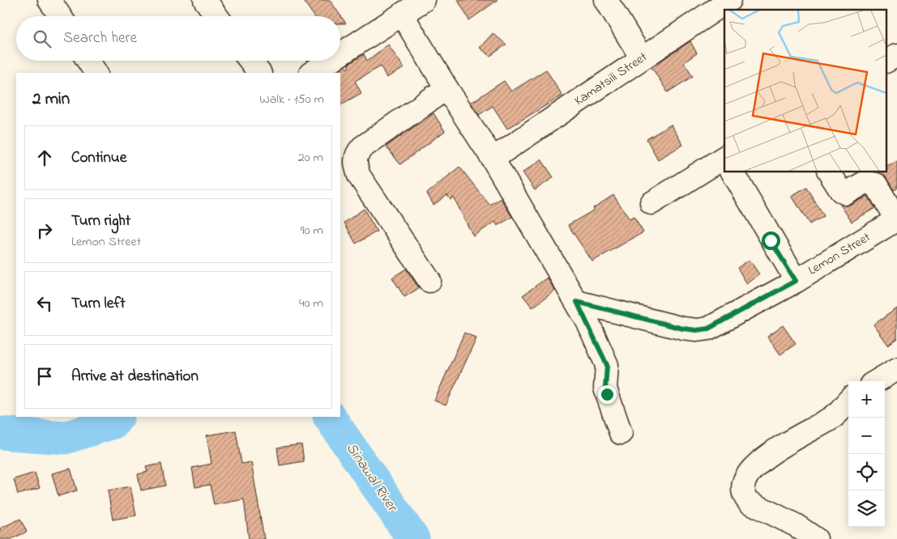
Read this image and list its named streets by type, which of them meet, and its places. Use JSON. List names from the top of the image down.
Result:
{
  "streets": {
    "street": ["Kamatsili Street", "Lemon Street"]
  },
  "water": ["Sinawal River"],
  "page": {
    "search": "Search here",
    "heading": ["2 min", "Walk · 150 m"],
    "list": [
      ["Continue", "20 m"],
      ["Turn right", "Lemon Street", "90 m"],
      ["Turn left", "40 m"],
      "Arrive at destination"
    ],
    "map_buttons": ["+", "−"]
  }
}
